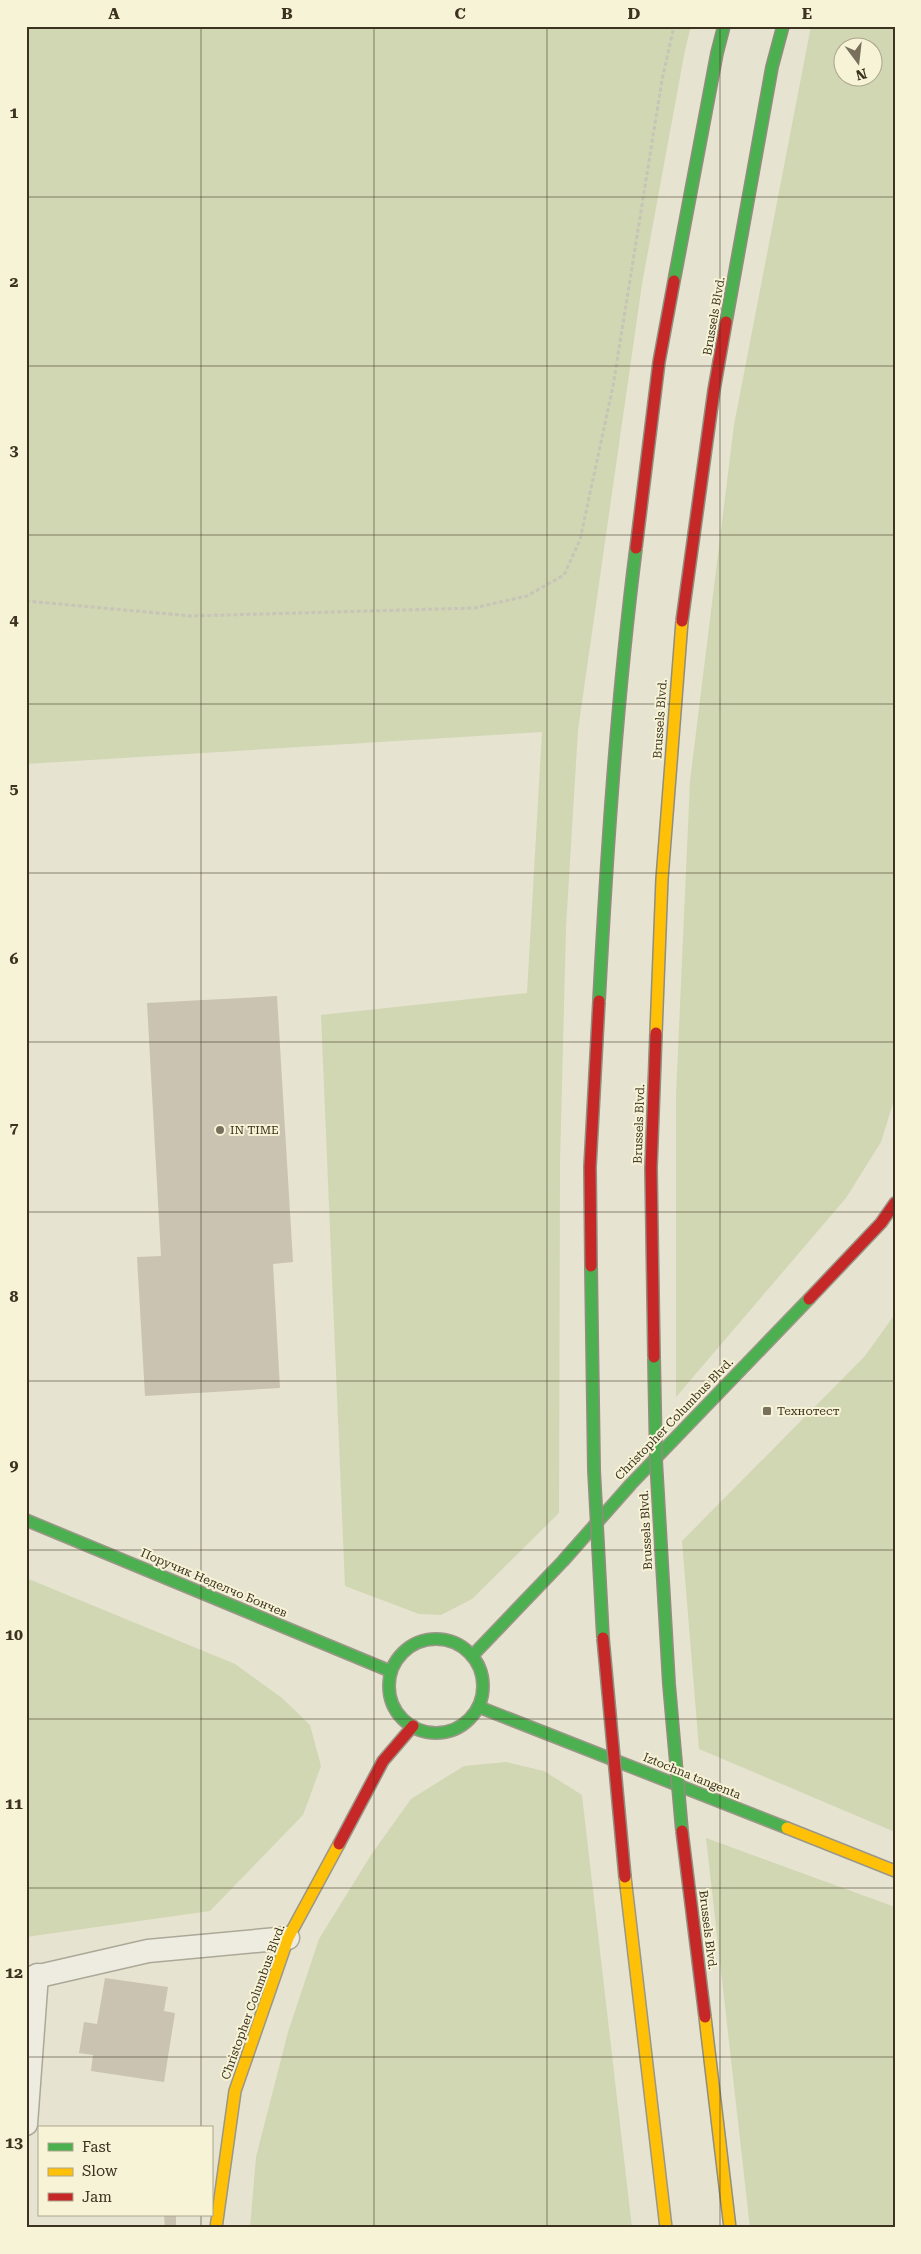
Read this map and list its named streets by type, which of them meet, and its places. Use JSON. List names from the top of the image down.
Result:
{
  "streets": {
    "main road": [
      "Brussels Blvd.",
      "Christopher Columbus Blvd.",
      "Поручик Неделчо Бончев",
      "Iztochna tangenta"
    ]
  },
  "crossings": [
    ["Christopher Columbus Blvd.", "Поручик Неделчо Бончев"],
    ["Christopher Columbus Blvd.", "Iztochna tangenta"],
    ["Поручик Неделчо Бончев", "Iztochna tangenta"]
  ],
  "places": {
    "other": ["IN TIME"],
    "transit": ["Технотест"]
  },
  "legend": ["Fast", "Slow", "Jam"],
  "north": "bottom",
  "grid": {
    "columns": [
      "A",
      "B",
      "C",
      "D",
      "E"
    ],
    "rows": [
      "1",
      "2",
      "3",
      "4",
      "5",
      "6",
      "7",
      "8",
      "9",
      "10",
      "11",
      "12",
      "13"
    ]
  }
}
